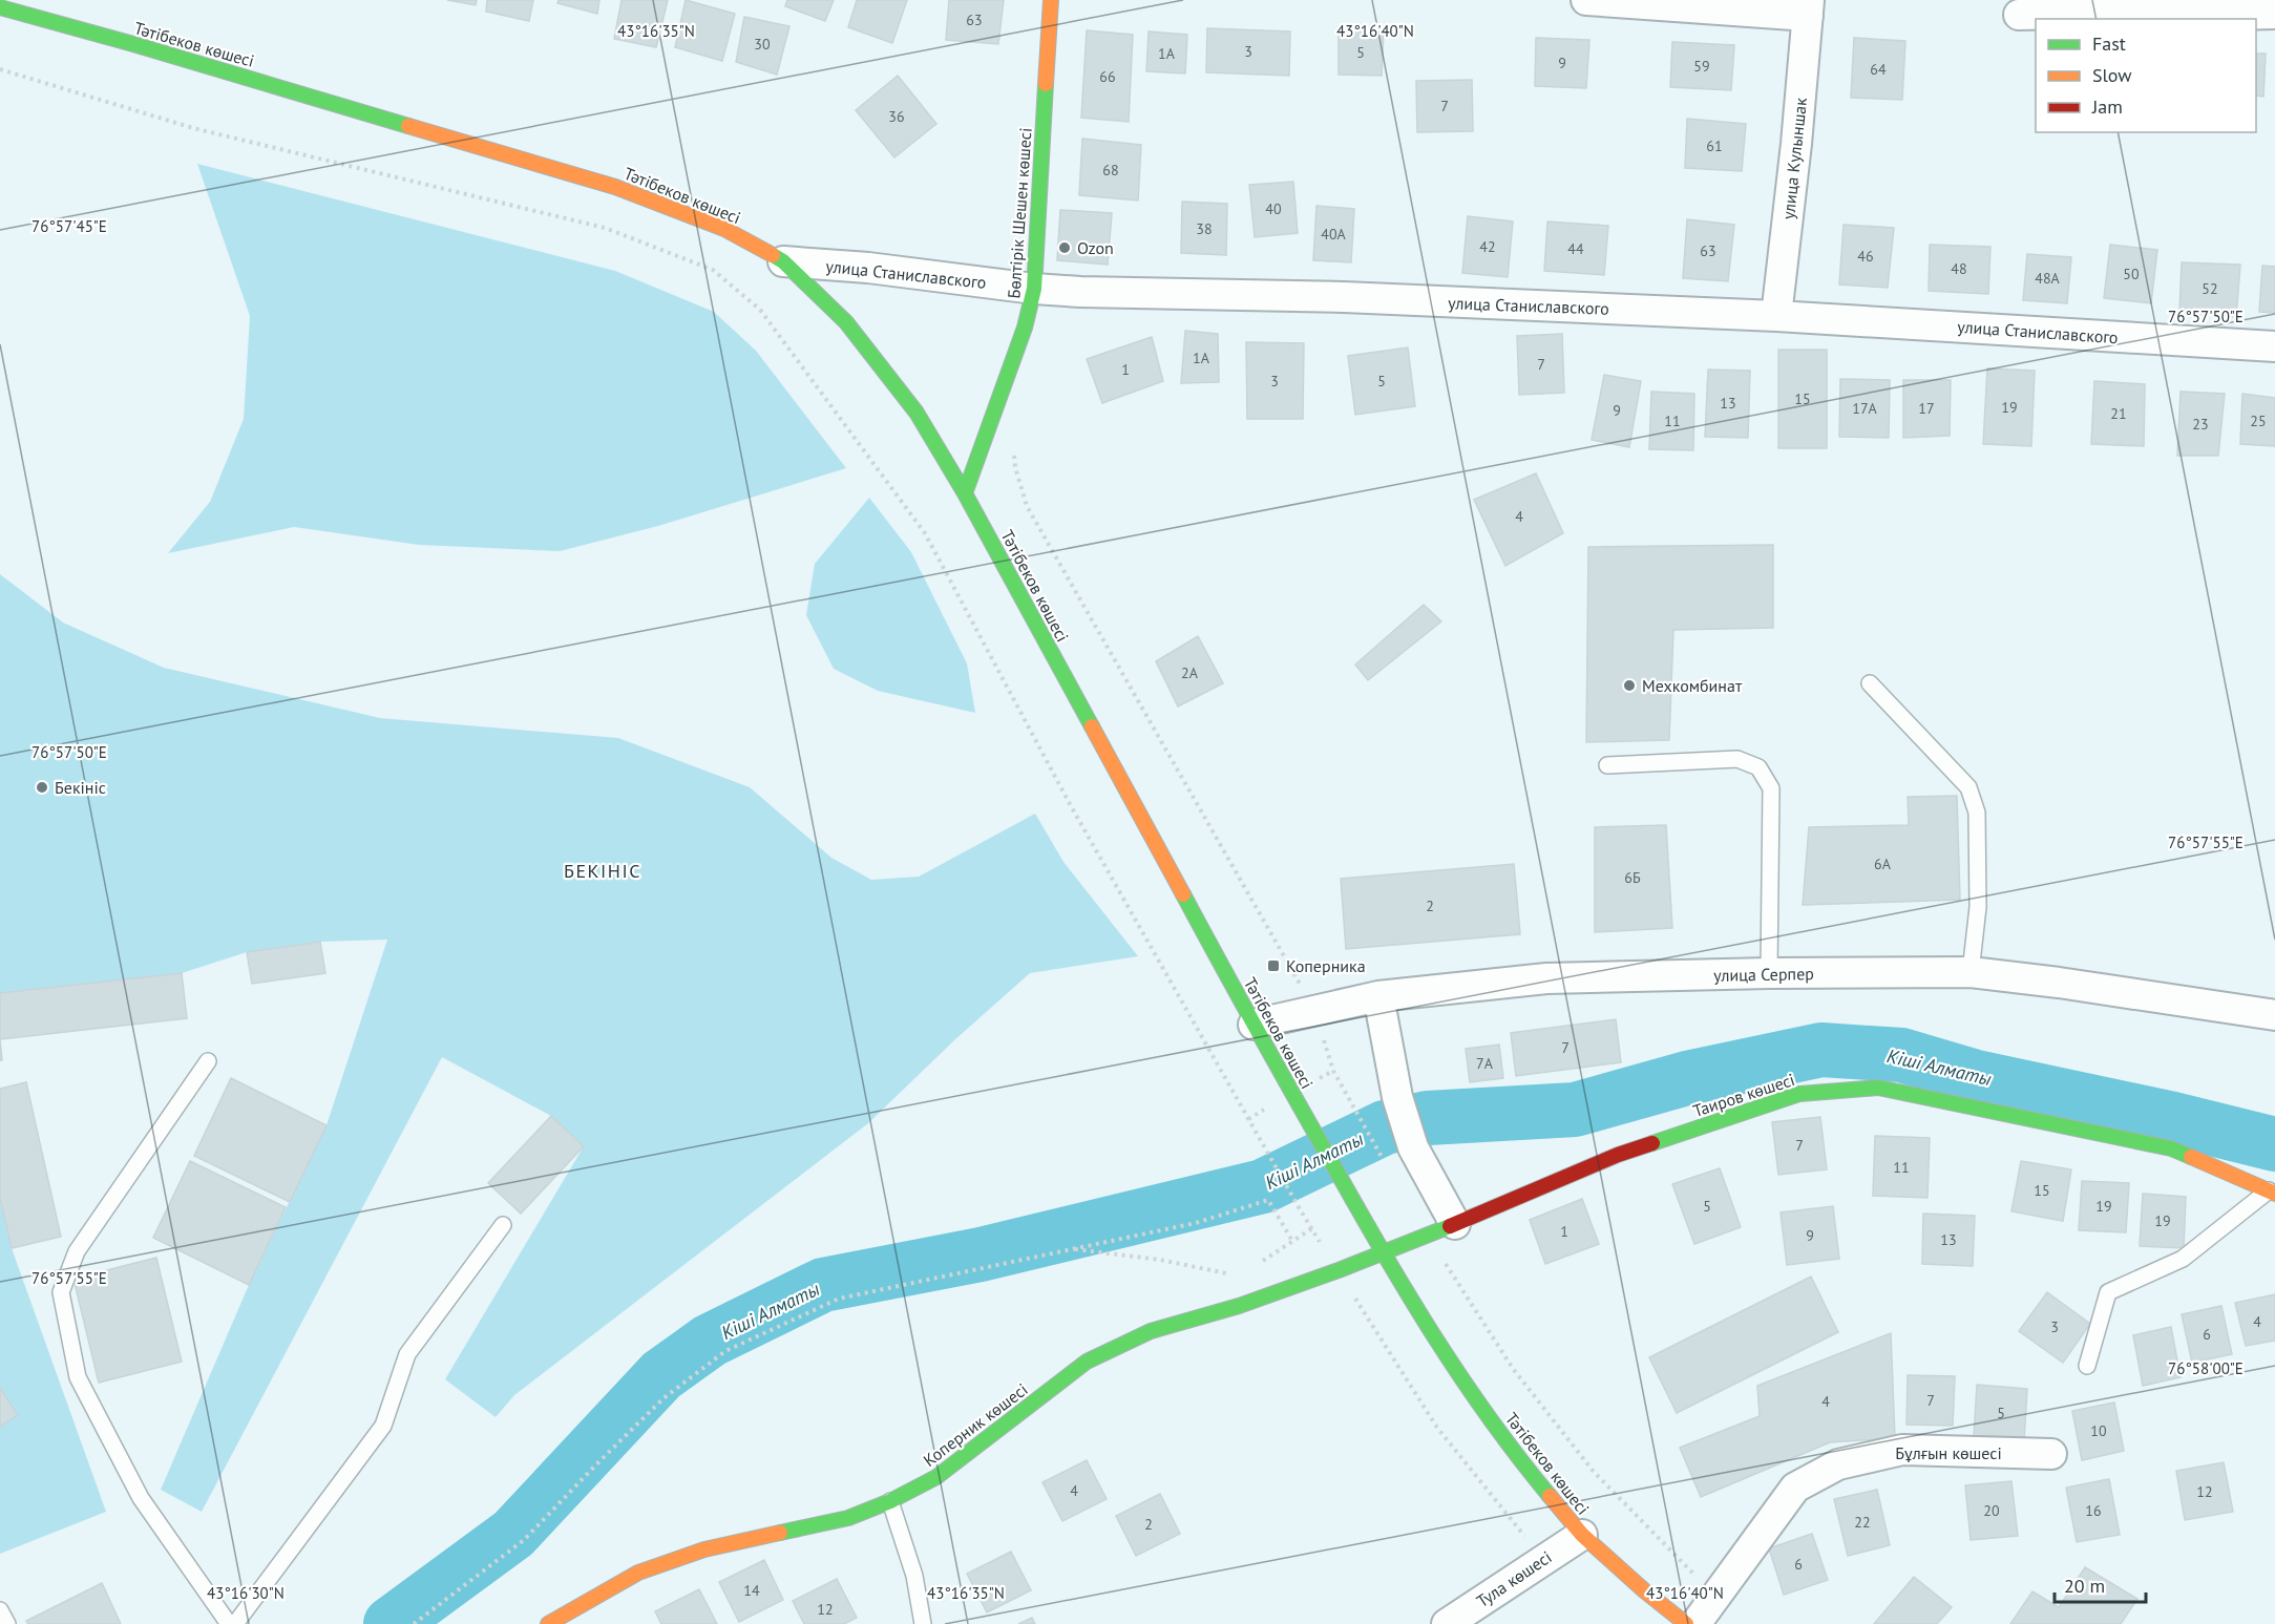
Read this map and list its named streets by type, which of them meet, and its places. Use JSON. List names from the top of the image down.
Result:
{
  "streets": {
    "main road": [
      "Тәтібеков көшесі",
      "Бөлтірік Шешен көшесі",
      "Таиров көшесі",
      "Коперник көшесі"
    ],
    "street": [
      "улица Кулыншак",
      "улица Станиславского",
      "улица Серпер",
      "Бұлғын көшесі",
      "Тула көшесі"
    ]
  },
  "crossings": [
    ["Тәтібеков көшесі", "Бөлтірік Шешен көшесі"],
    ["Тәтібеков көшесі", "улица Станиславского"],
    ["Тәтібеков көшесі", "улица Серпер"],
    ["Тәтібеков көшесі", "Таиров көшесі"],
    ["Тәтібеков көшесі", "Коперник көшесі"],
    ["Тәтібеков көшесі", "Тула көшесі"],
    ["улица Кулыншак", "улица Станиславского"],
    ["Бөлтірік Шешен көшесі", "улица Станиславского"],
    ["Таиров көшесі", "Коперник көшесі"]
  ],
  "districts": ["БЕКІНІС"],
  "water": ["Кіші Алматы"],
  "places": {
    "other": ["Ozon", "Мехкомбинат", "Бекініс"],
    "transit": ["Коперника"]
  },
  "house_numbers": [
    "63",
    "30",
    "3",
    "5",
    "1А",
    "9",
    "59",
    "64",
    "66",
    "7",
    "36",
    "61",
    "68",
    "40",
    "38",
    "40А",
    "42",
    "44",
    "63",
    "46",
    "48",
    "50",
    "48А",
    "52",
    "1А",
    "7",
    "1",
    "3",
    "5",
    "15",
    "13",
    "19",
    "17А",
    "17",
    "9",
    "21",
    "11",
    "25",
    "23",
    "4",
    "2А",
    "6А",
    "6Б",
    "2",
    "7",
    "7А",
    "7",
    "11",
    "15",
    "5",
    "19",
    "19",
    "1",
    "9",
    "13",
    "4",
    "3",
    "6",
    "7",
    "4",
    "5",
    "10",
    "4",
    "12",
    "20",
    "16",
    "22",
    "2",
    "6",
    "14",
    "12"
  ],
  "legend": ["Fast", "Slow", "Jam"],
  "scale_bar": "20 m",
  "coordinates": [
    "43°16'35\"N",
    "43°16'40\"N",
    "76°57'45\"E",
    "76°57'50\"E",
    "76°57'55\"E",
    "76°58'00\"E",
    "43°16'30\"N"
  ]
}
